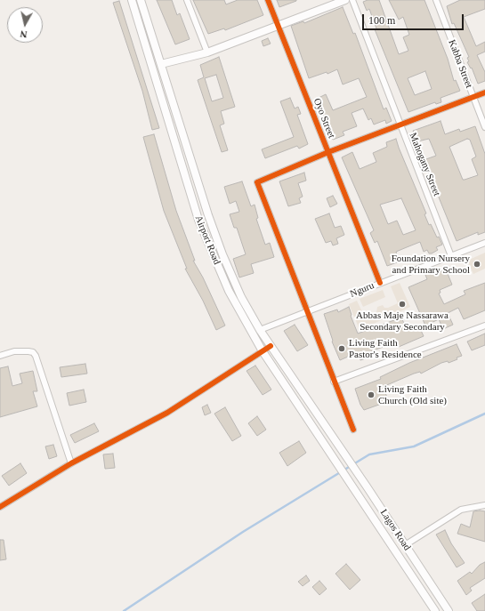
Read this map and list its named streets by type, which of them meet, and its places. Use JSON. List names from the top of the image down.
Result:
{
  "streets": {
    "main road": ["Airport Road", "Lagos Road"],
    "street": [
      "Kabba Street",
      "Oyo Street",
      "Mahogany Street",
      "Nguru"
    ]
  },
  "crossings": [
    ["Oyo Street", "Nguru"],
    ["Mahogany Street", "Nguru"],
    ["Airport Road", "Nguru"],
    ["Airport Road", "Lagos Road"]
  ],
  "places": [
    "Foundation Nursery and Primary School",
    "Abbas Maje Nassarawa Secondary Secondary",
    "Living Faith Pastor's Residence",
    "Living Faith Church (Old site)"
  ],
  "scale_bar": "100 m",
  "north": "bottom"
}
